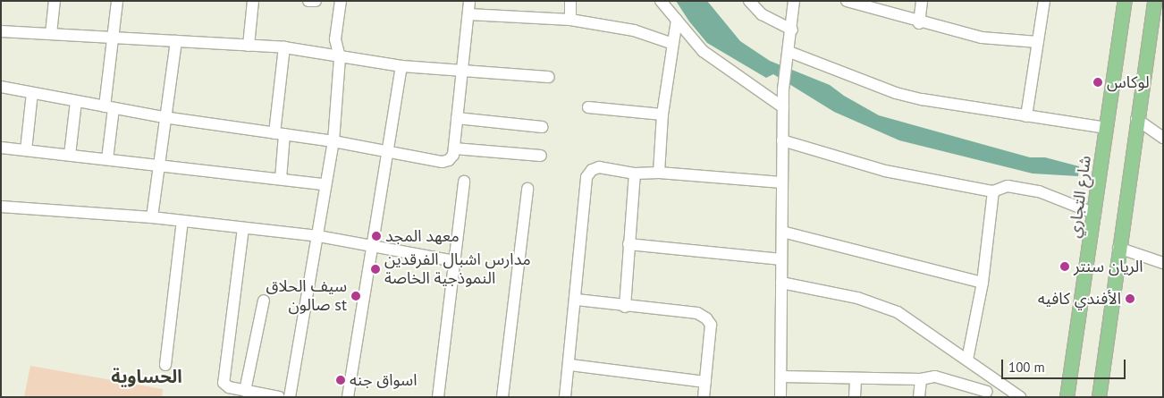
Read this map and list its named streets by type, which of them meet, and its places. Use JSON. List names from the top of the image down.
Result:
{
  "streets": {
    "main road": ["شارع التجاري"]
  },
  "districts": ["الحساوية"],
  "places": [
    "لوكاس",
    "معهد المجد",
    "الريان سنتر",
    "مدارس اشبال الفرقدين النموذجية الخاصة",
    "سيف الحلاق صالون st",
    "الأفندي كافيه",
    "اسواق جنه"
  ],
  "scale_bar": "100 m"
}
